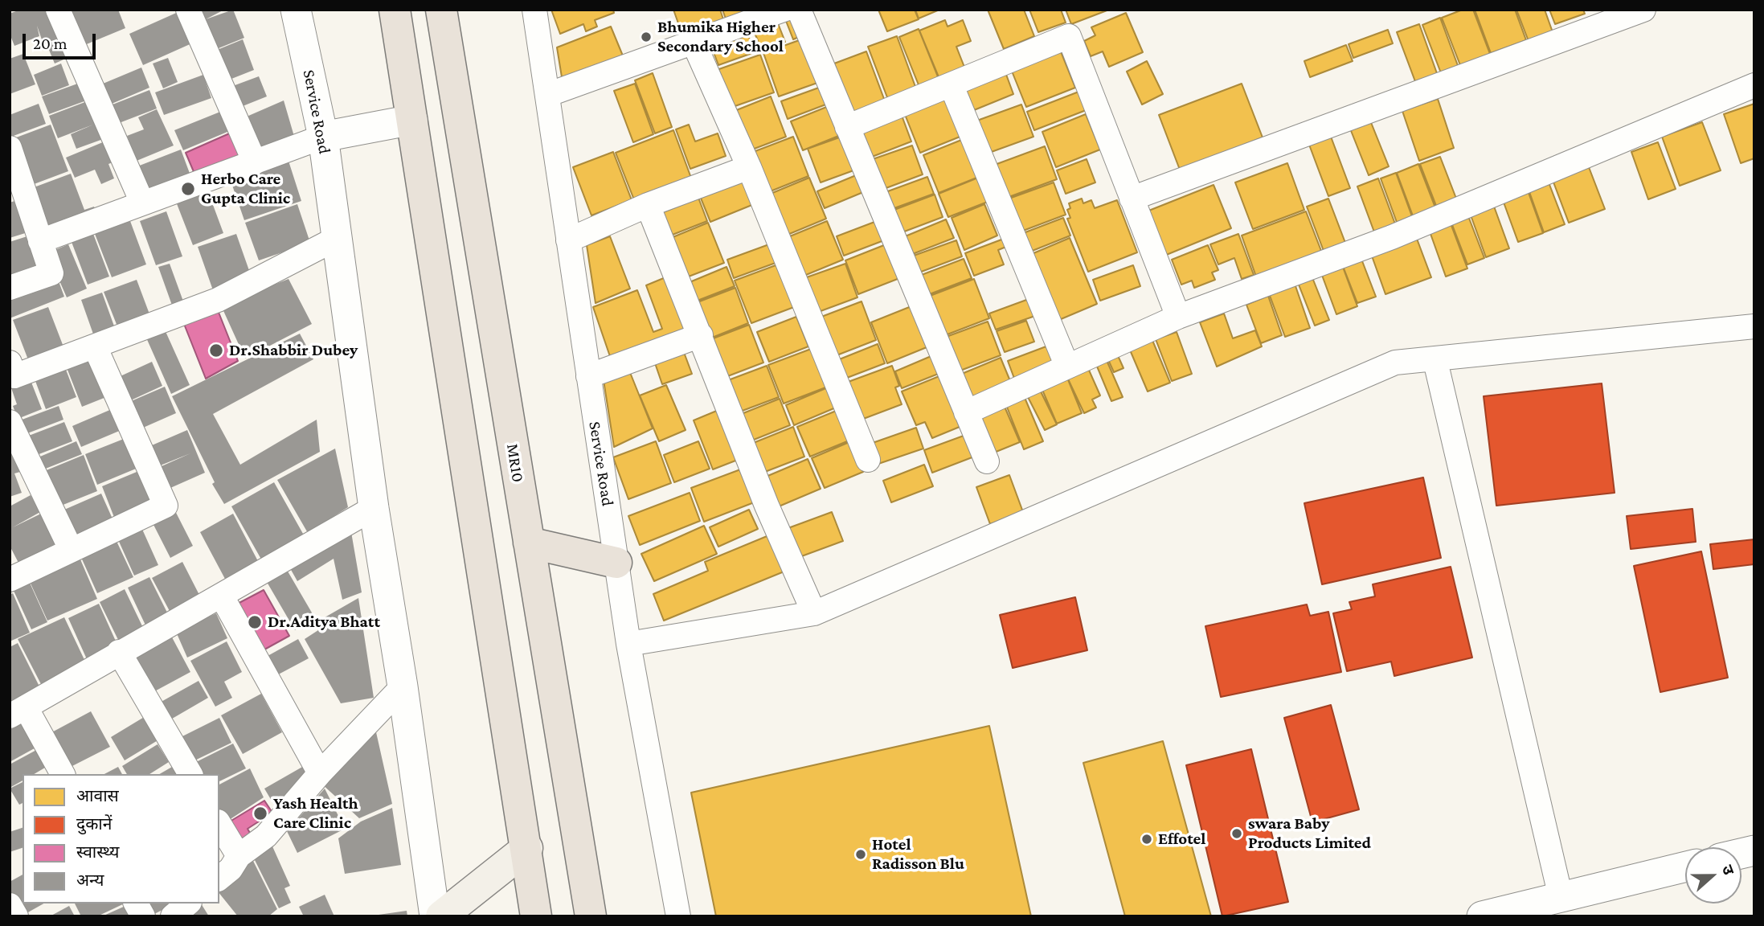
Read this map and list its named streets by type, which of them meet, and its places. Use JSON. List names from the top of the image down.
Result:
{
  "streets": {
    "main road": ["MR10"],
    "street": ["Service Road"]
  },
  "places": [
    "Bhumika Higher Secondary School",
    "Herbo Care Gupta Clinic",
    "Dr.Shabbir Dubey",
    "Dr.Aditya Bhatt",
    "Yash Health Care Clinic",
    "swara Baby Products Limited",
    "Effotel",
    "Hotel Radisson Blu"
  ],
  "legend": [
    "आवास",
    "दुकानें",
    "स्वास्थ्य",
    "अन्य"
  ],
  "scale_bar": "20 m",
  "north": "right"
}
